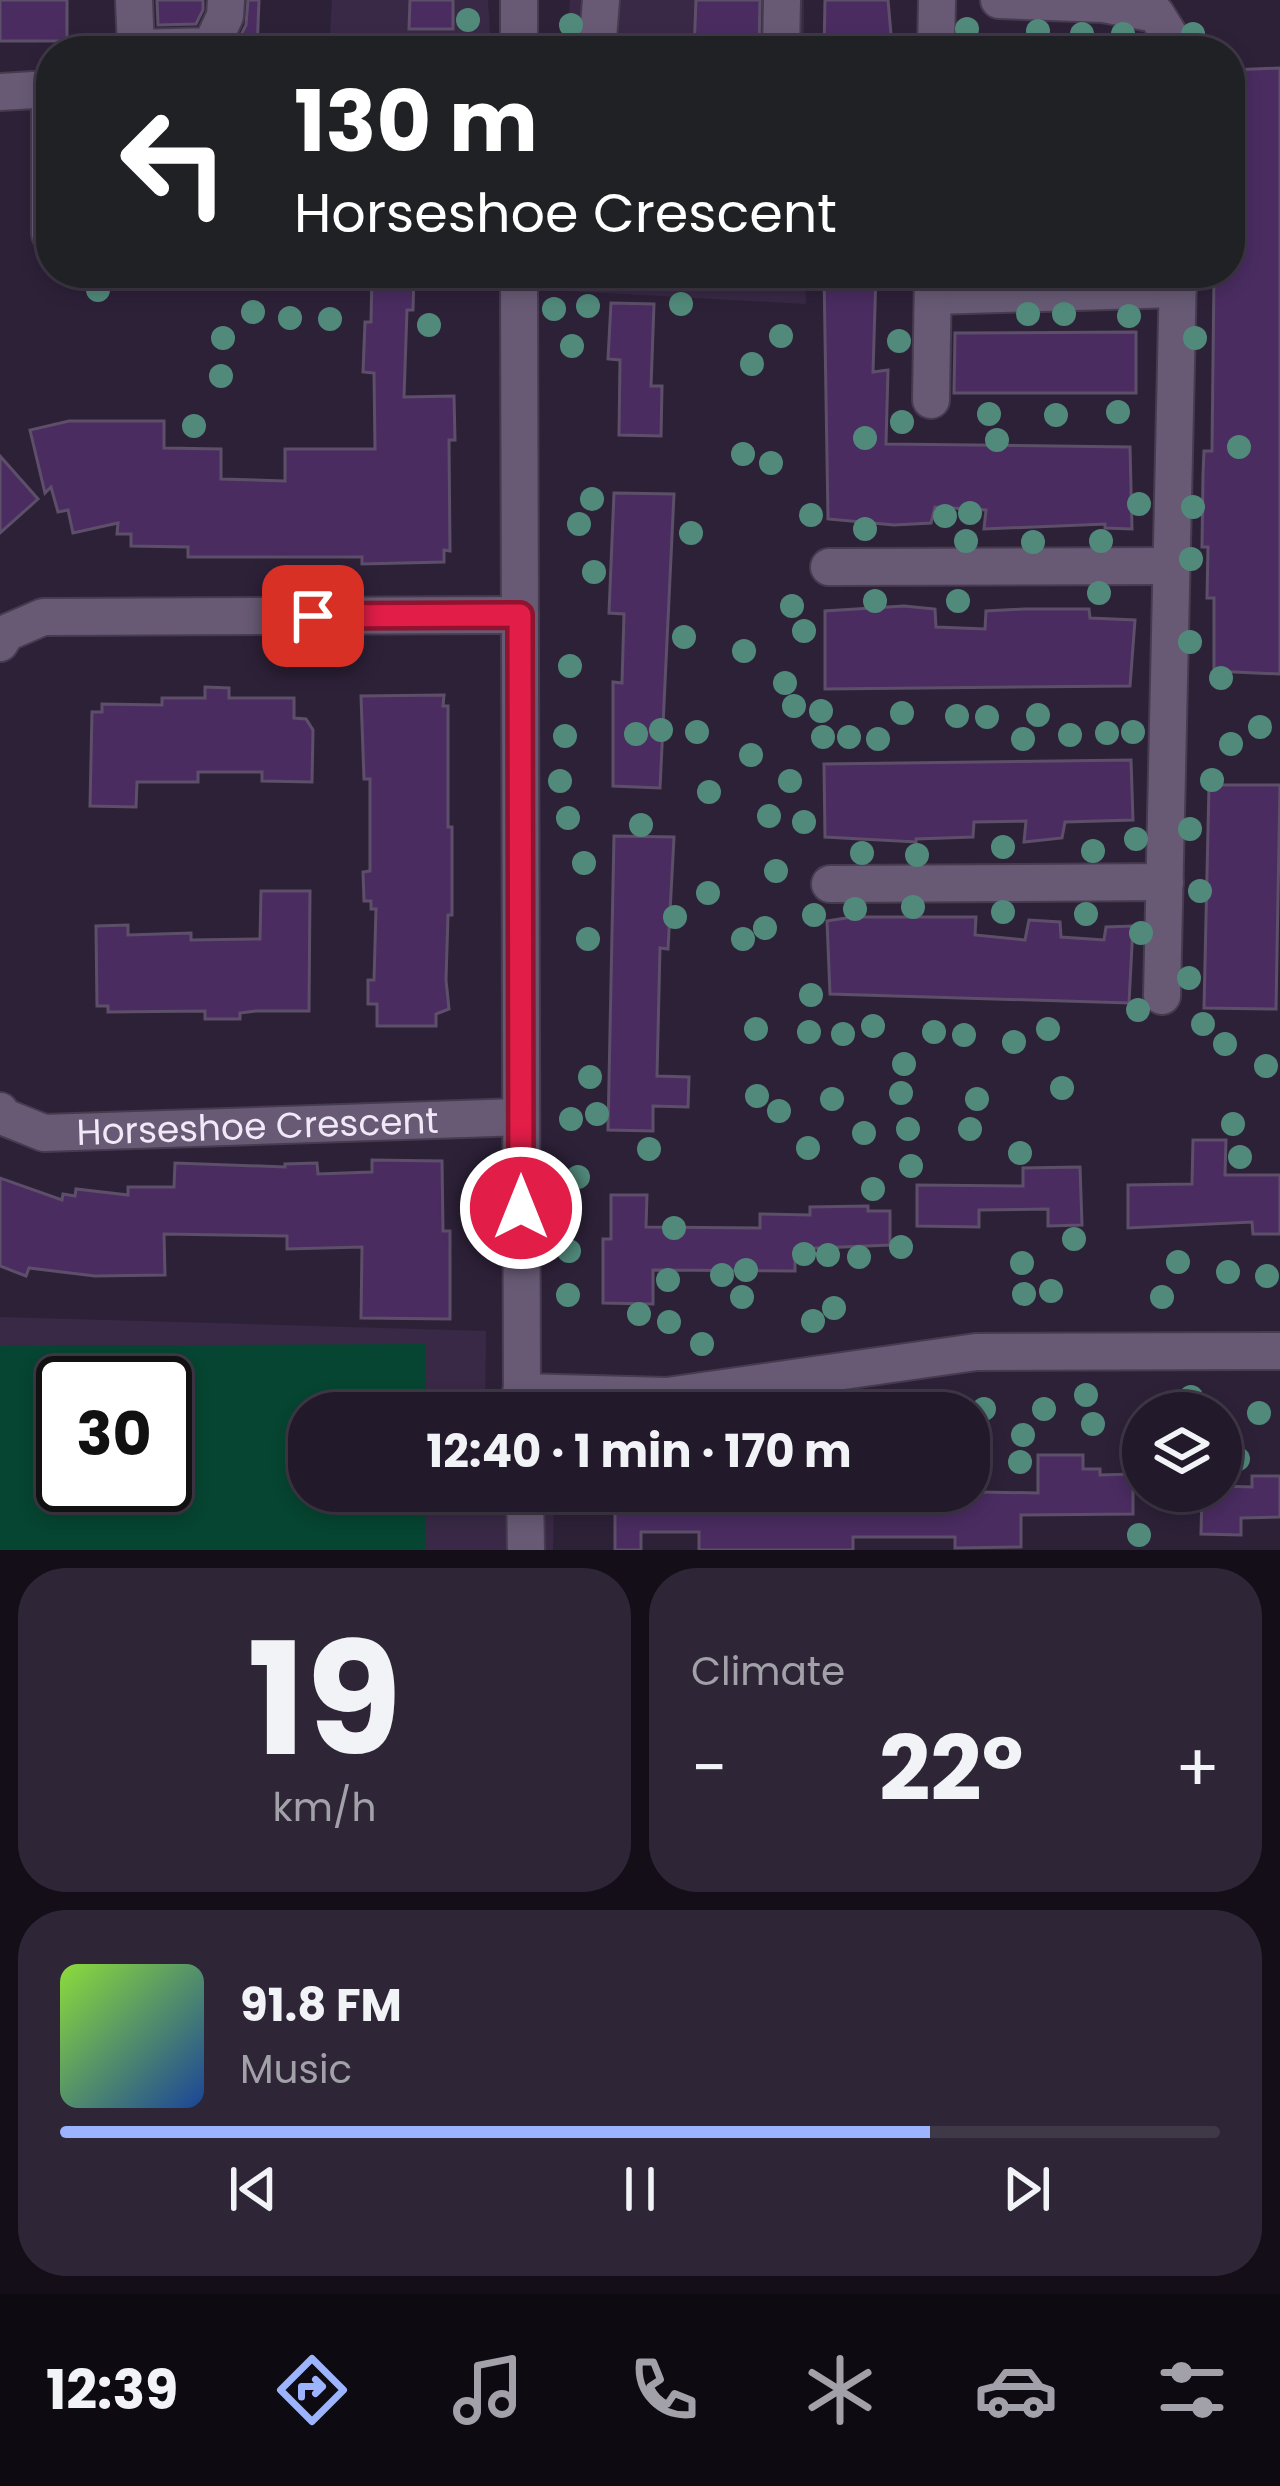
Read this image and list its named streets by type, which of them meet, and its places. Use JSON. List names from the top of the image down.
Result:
{
  "streets": {
    "street": ["Horseshoe Crescent"]
  },
  "page": {
    "turn": ["130 m", "Horseshoe Crescent"],
    "limit": "30",
    "trip": "12:40 · 1 min · 170 m",
    "tile": [
      ["19", "km/h"],
      "Climate"
    ],
    "heat": ["−", "22°", "+"],
    "song": ["91.8 FM", "Music"],
    "tabs": "12:39"
  }
}
